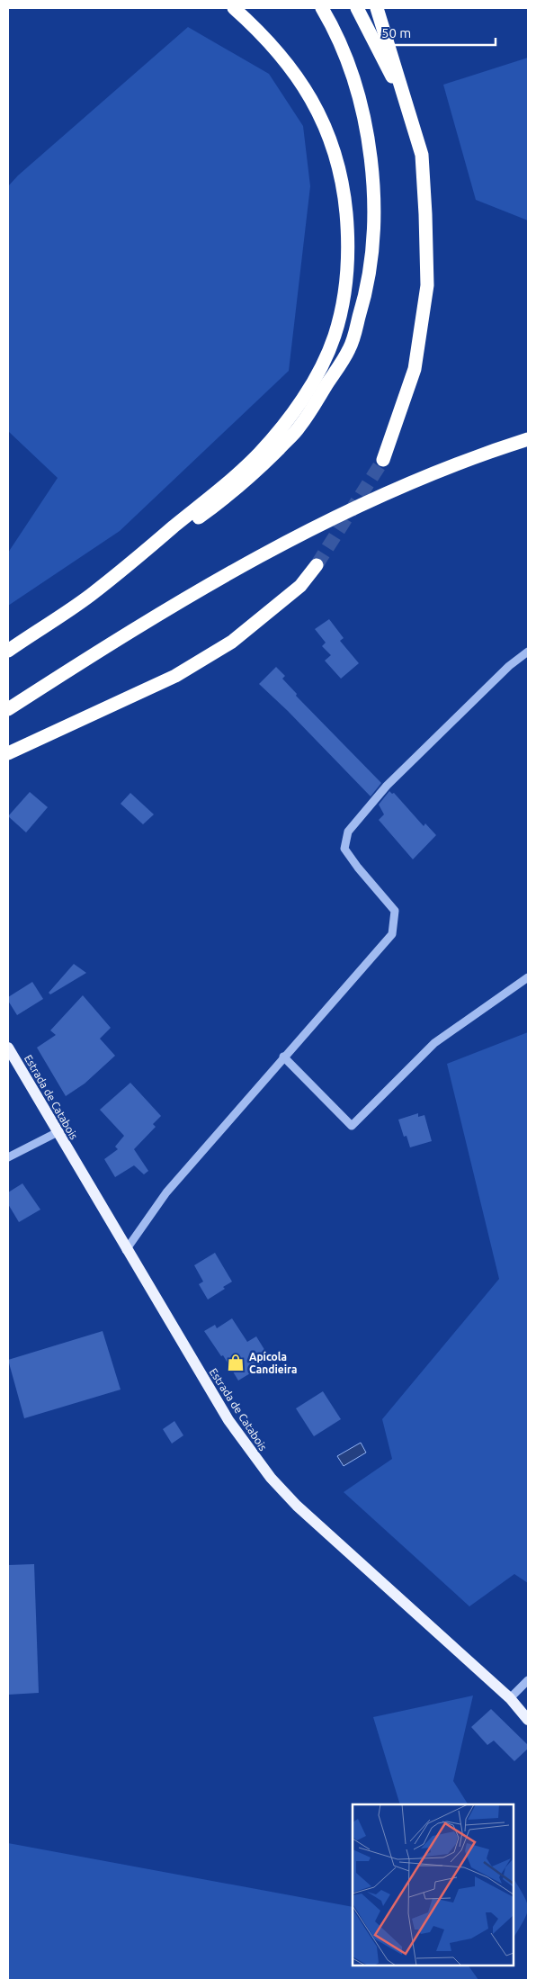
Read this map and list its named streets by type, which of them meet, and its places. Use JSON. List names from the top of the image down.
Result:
{
  "streets": {
    "main road": ["Estrada de Catabois"]
  },
  "places": {
    "shop": ["Apícola Candieira"]
  },
  "scale_bar": "50 m"
}
